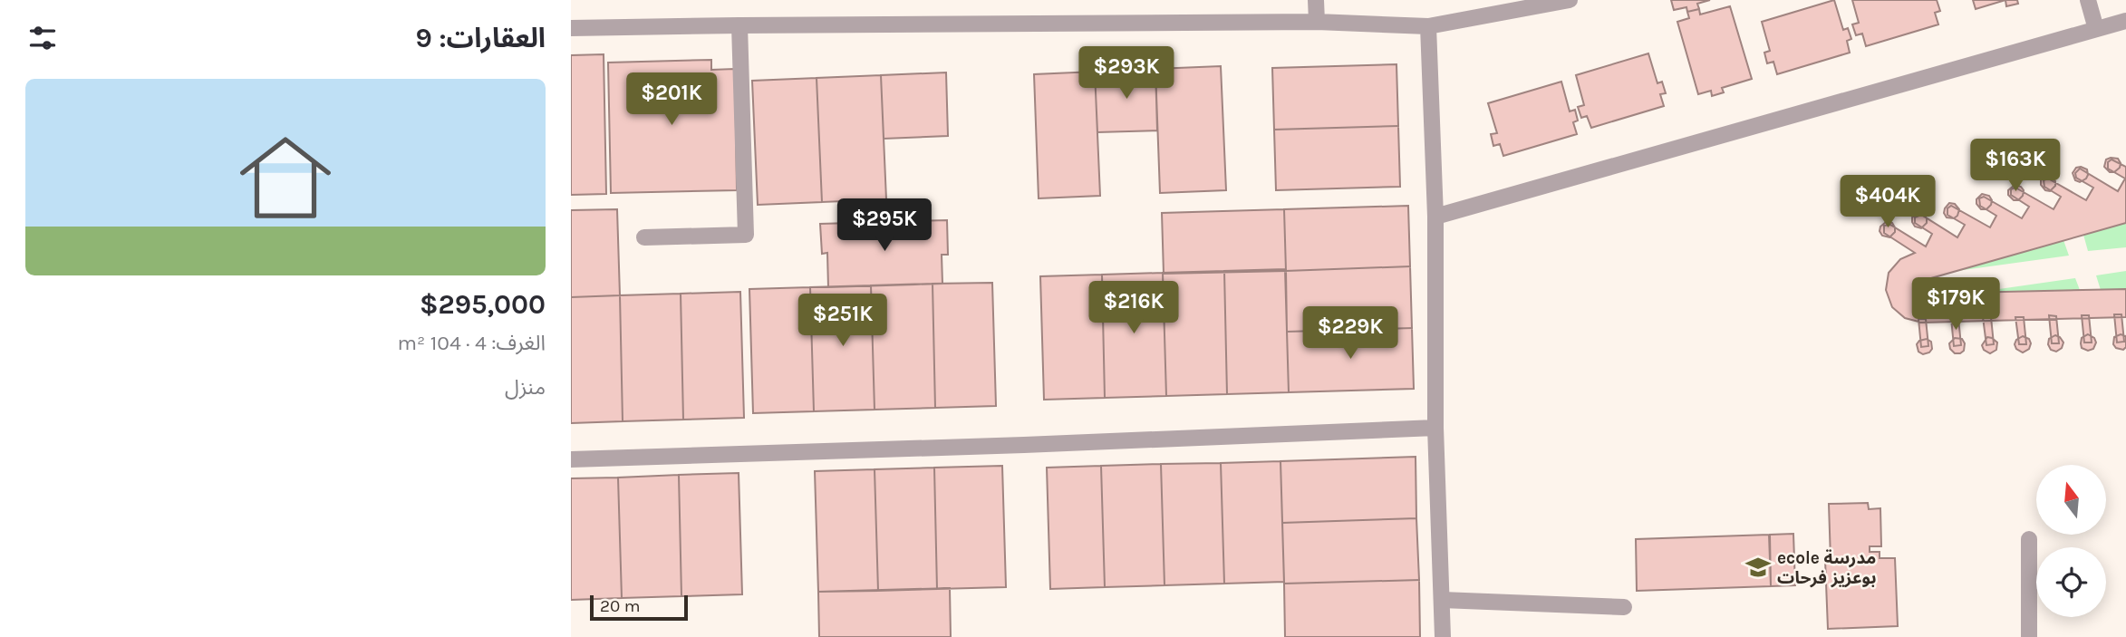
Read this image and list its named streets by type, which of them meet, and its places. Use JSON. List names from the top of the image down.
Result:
{
  "places": {
    "school or university": ["ecole مدرسة بوعزيز فرحات"]
  },
  "scale_bar": "20 m",
  "north": "top",
  "page": {
    "heading": "العقارات: 9",
    "price": [
      "$293K",
      "$201K",
      "$163K",
      "$404K",
      "$295K",
      "$179K",
      "$216K",
      "$251K",
      "$229K"
    ],
    "list": [
      {
        "name": "$295,000",
        "note": "الغرف: 4 · 104 m² · منزل"
      }
    ],
    "scale": "20 m"
  }
}
